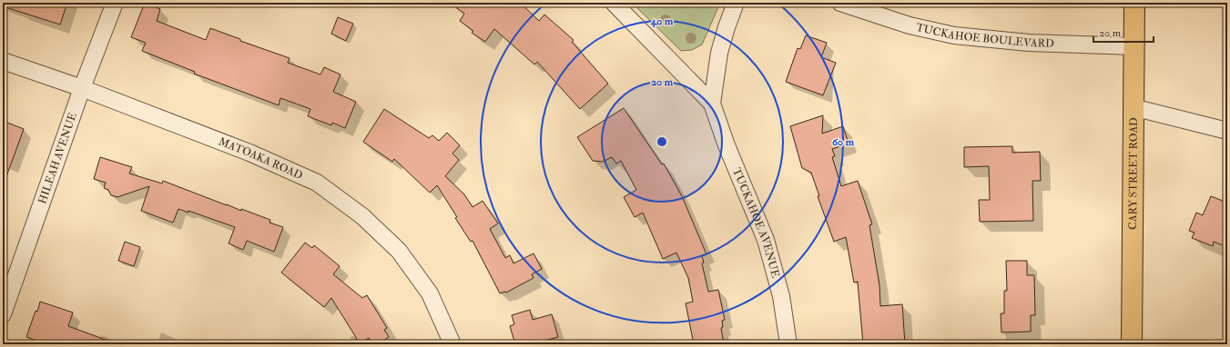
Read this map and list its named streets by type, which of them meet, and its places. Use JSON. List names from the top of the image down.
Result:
{
  "streets": {
    "main road": ["CARY STREET ROAD"],
    "street": [
      "TUCKAHOE BOULEVARD",
      "HILEAH AVENUE",
      "MATOAKA ROAD",
      "TUCKAHOE AVENUE"
    ]
  },
  "crossings": [
    ["TUCKAHOE BOULEVARD", "CARY STREET ROAD"],
    ["HILEAH AVENUE", "MATOAKA ROAD"]
  ],
  "scale_bar": "20 m",
  "rings": ["40 m", "20 m", "60 m"]
}
